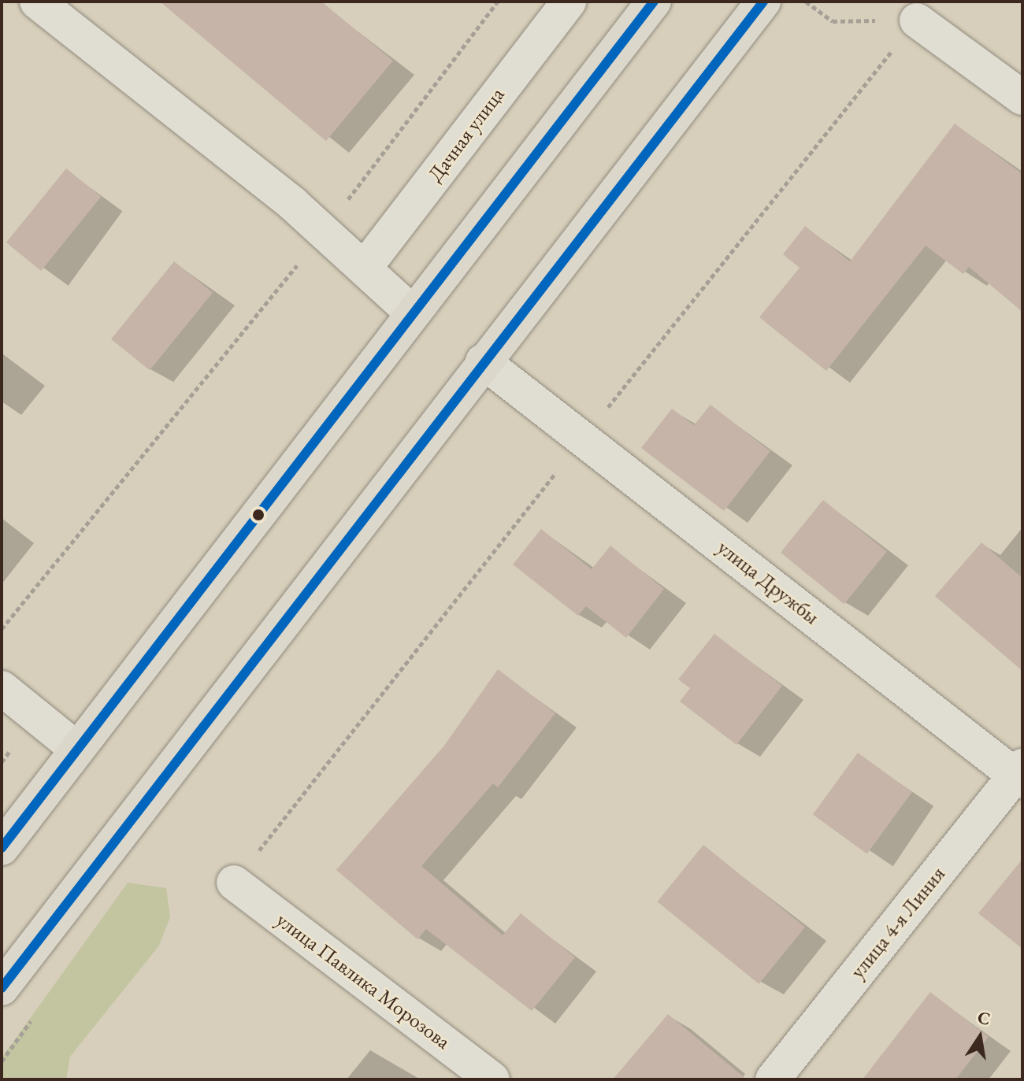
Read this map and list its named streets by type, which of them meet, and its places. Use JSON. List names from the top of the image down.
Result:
{
  "streets": {
    "street": [
      "Дачная улица",
      "улица Дружбы",
      "улица 4-я Линия",
      "улица Павлика Морозова"
    ]
  },
  "crossings": [
    ["улица Дружбы", "улица 4-я Линия"]
  ],
  "north": "top"
}
